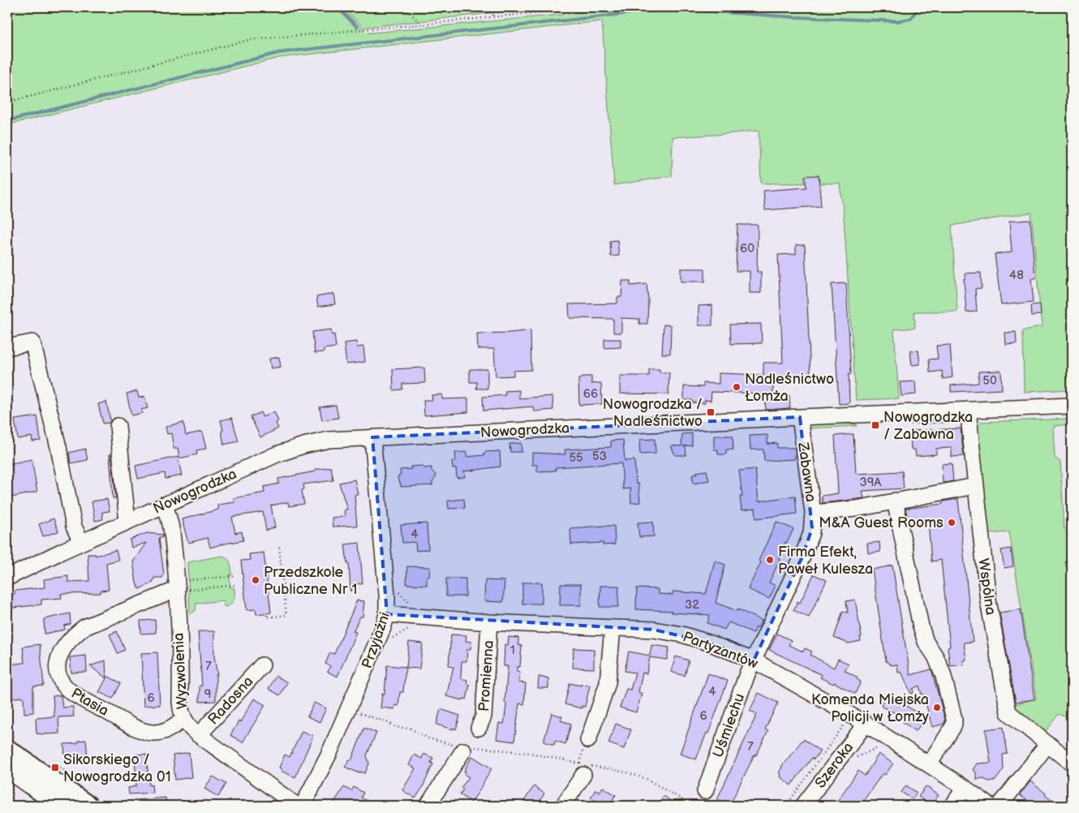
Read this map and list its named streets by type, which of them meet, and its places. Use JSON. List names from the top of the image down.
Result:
{
  "streets": {
    "street": [
      "Nowogrodzka",
      "Zabawna",
      "Wspólna",
      "Przyjaźni",
      "Partyzantów",
      "Wyzwolenia",
      "Promienna",
      "Radosna",
      "Ptasia",
      "Uśmiechu",
      "Szeroka"
    ]
  },
  "crossings": [
    ["Nowogrodzka", "Zabawna"],
    ["Nowogrodzka", "Wspólna"],
    ["Nowogrodzka", "Przyjaźni"],
    ["Nowogrodzka", "Wyzwolenia"],
    ["Zabawna", "Partyzantów"],
    ["Zabawna", "Uśmiechu"],
    ["Przyjaźni", "Partyzantów"],
    ["Partyzantów", "Promienna"],
    ["Partyzantów", "Uśmiechu"],
    ["Partyzantów", "Szeroka"],
    ["Wyzwolenia", "Radosna"],
    ["Wyzwolenia", "Ptasia"]
  ],
  "places": {
    "other": [
      "Nadleśnictwo Łomża",
      "M&A Guest Rooms",
      "Firma Efekt, Paweł Kulesza",
      "Przedszkole Publiczne Nr 1",
      "Komenda Miejska Policji w Łomży"
    ],
    "transit": ["Nowogrodzka / Nadleśnictwo", "Nowogrodzka / Zabawna", "Sikorskiego / Nowogrodzka 01"]
  },
  "house_numbers": [
    "60",
    "48",
    "50",
    "66",
    "53",
    "55",
    "39A",
    "4",
    "32",
    "1",
    "7",
    "4",
    "9",
    "6",
    "6",
    "7"
  ]
}
